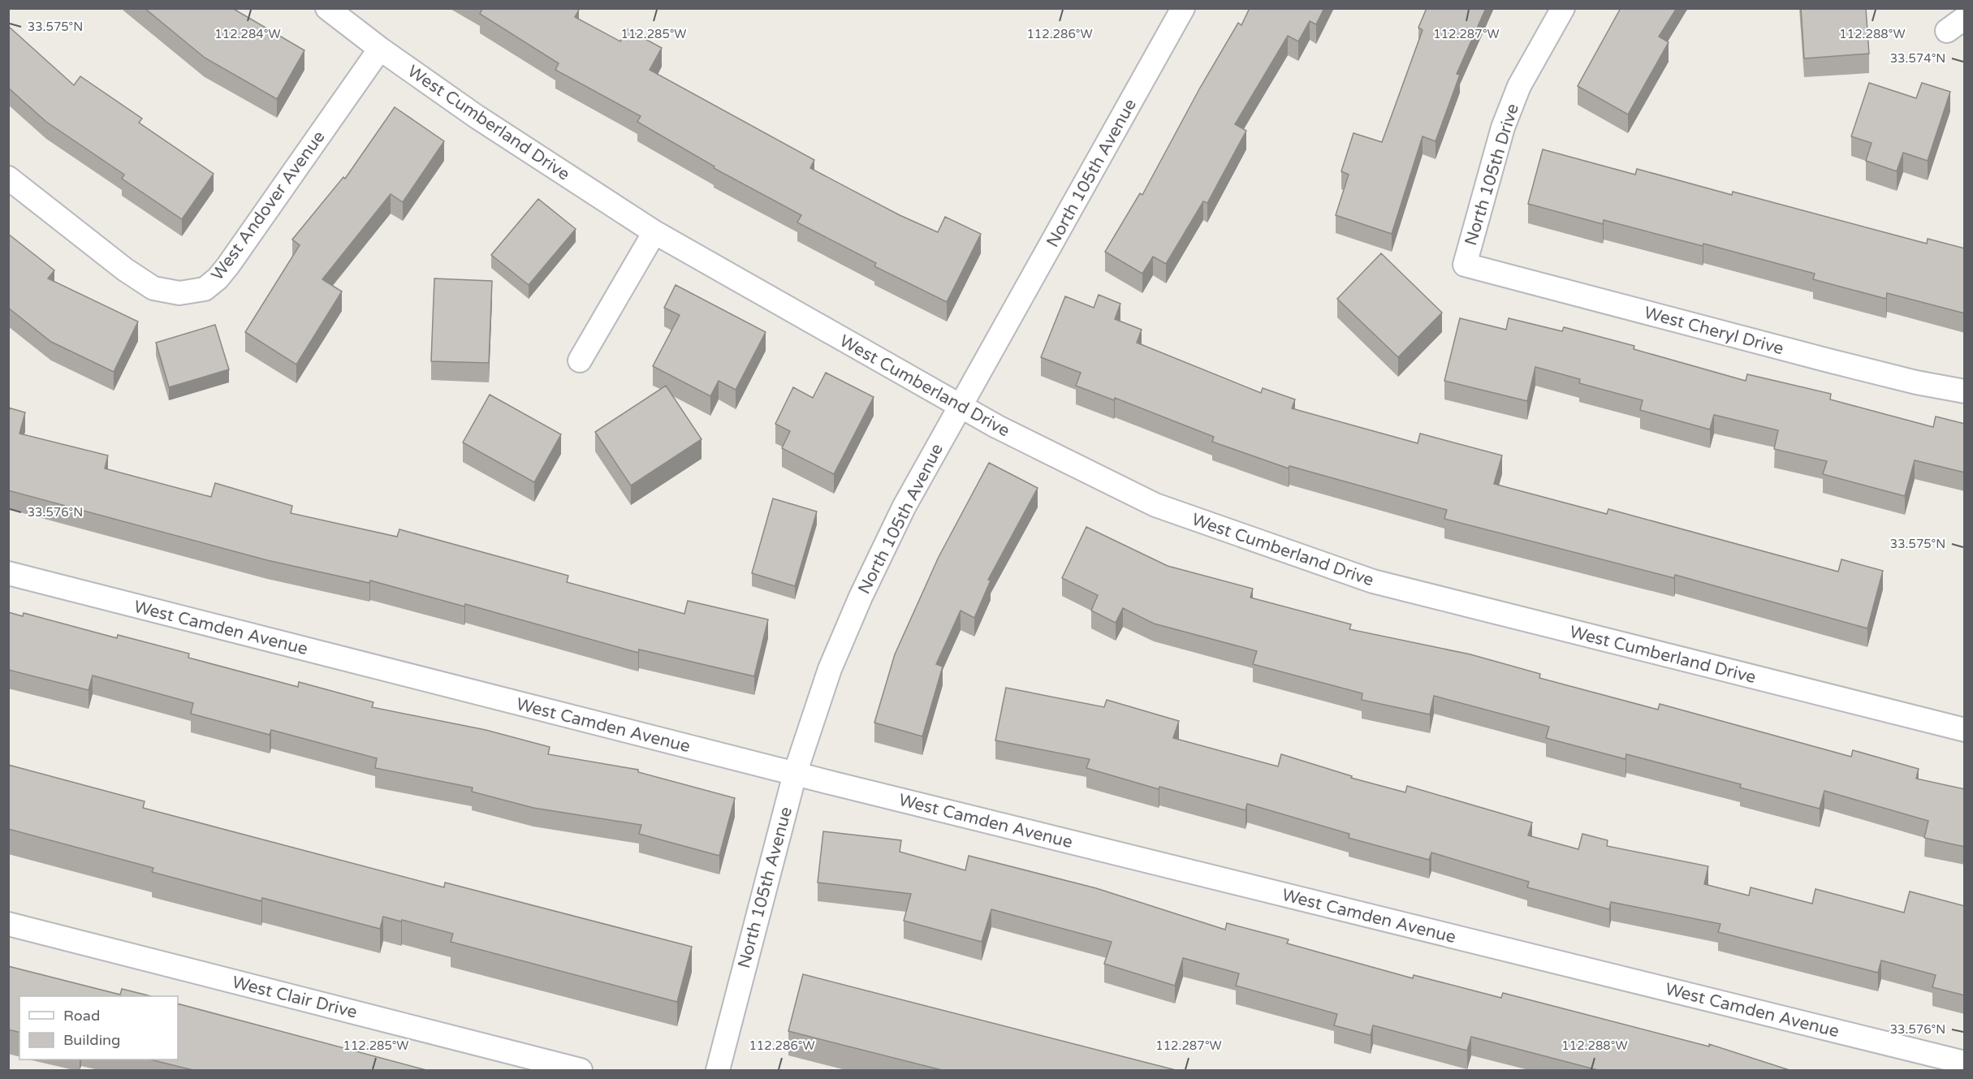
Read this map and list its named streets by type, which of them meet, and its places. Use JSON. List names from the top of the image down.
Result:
{
  "streets": {
    "street": [
      "West Cumberland Drive",
      "North 105th Avenue",
      "North 105th Drive",
      "West Andover Avenue",
      "West Cheryl Drive",
      "West Camden Avenue",
      "West Clair Drive"
    ]
  },
  "crossings": [
    ["West Cumberland Drive", "North 105th Avenue"],
    ["West Cumberland Drive", "West Andover Avenue"],
    ["North 105th Avenue", "West Camden Avenue"],
    ["North 105th Drive", "West Cheryl Drive"]
  ],
  "legend": ["Road", "Building"],
  "coordinates": [
    "33.575°N",
    "112.284°W",
    "112.285°W",
    "112.286°W",
    "112.287°W",
    "112.288°W",
    "33.574°N",
    "33.576°N"
  ]
}
